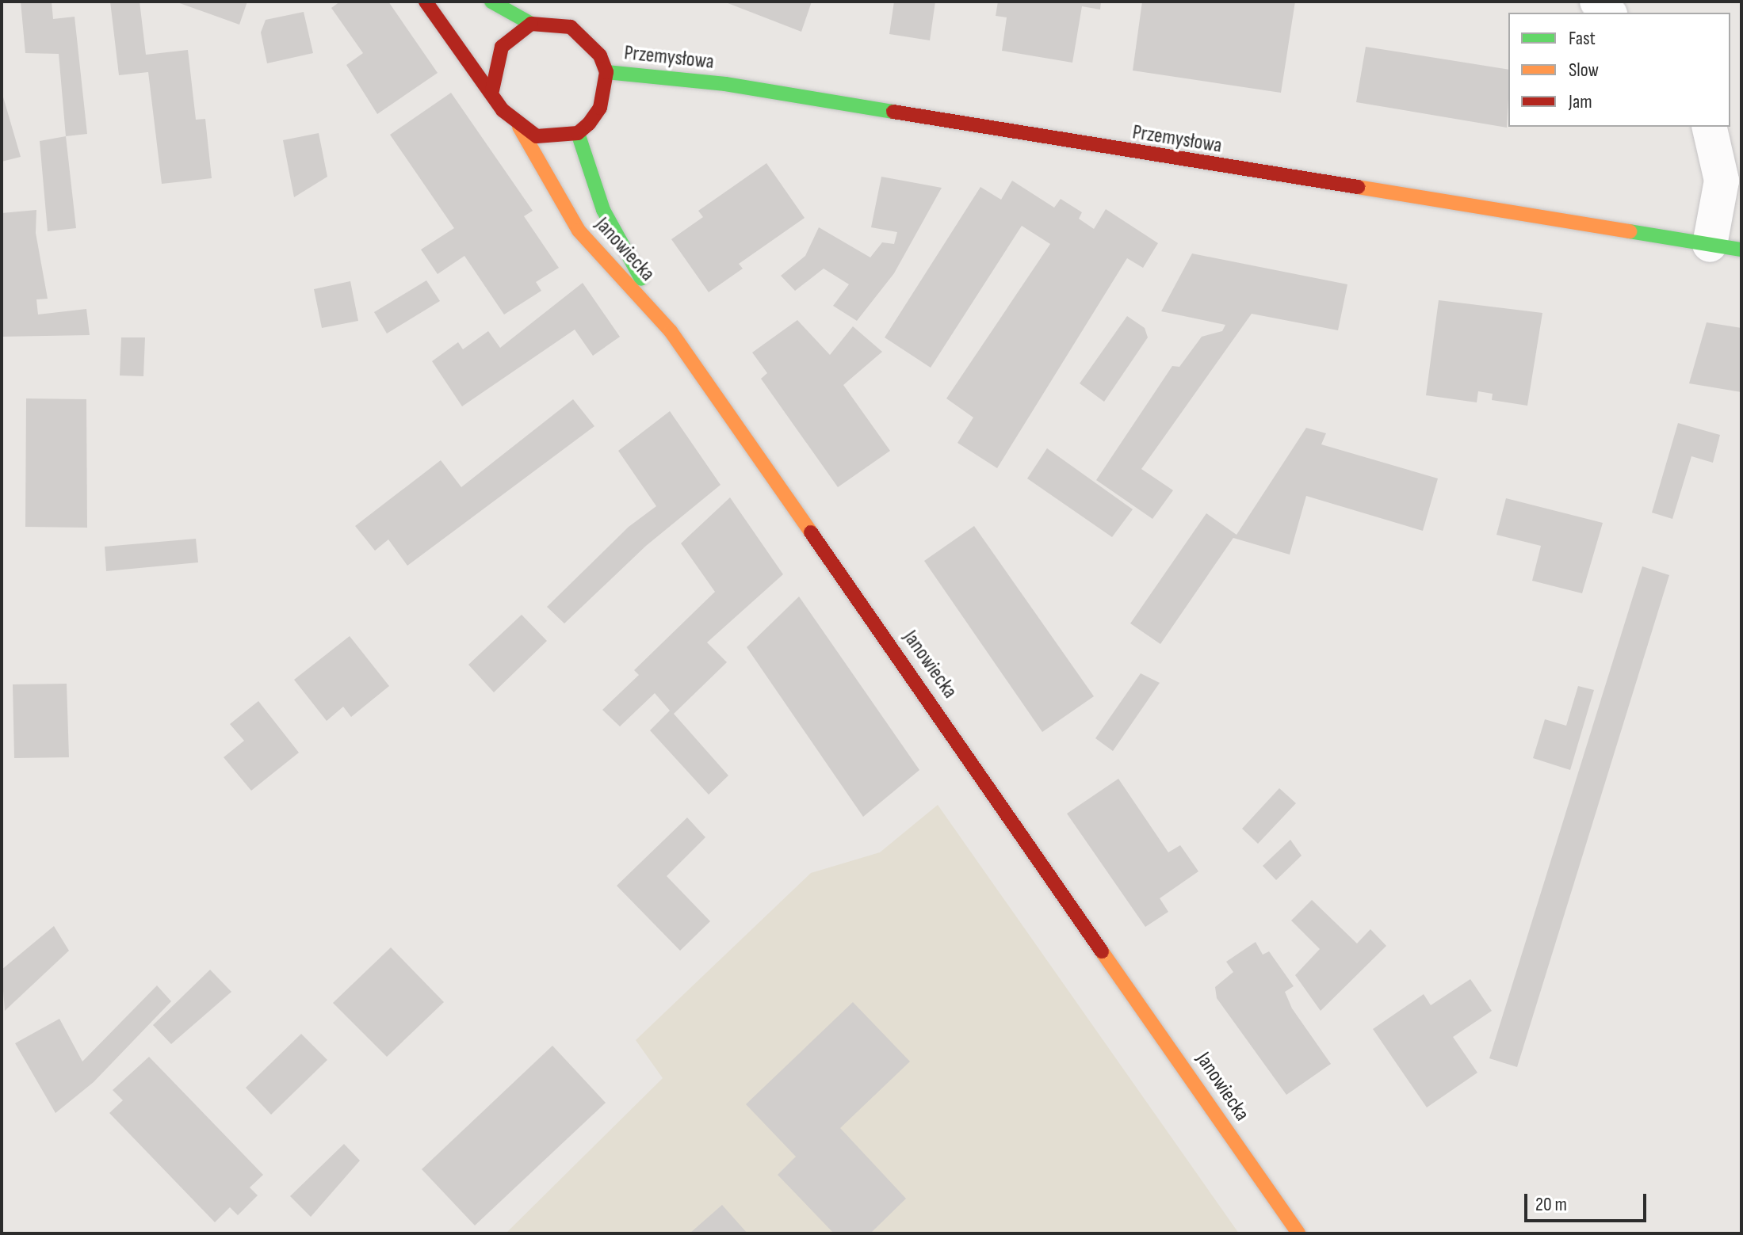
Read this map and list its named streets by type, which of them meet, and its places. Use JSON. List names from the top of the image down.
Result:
{
  "streets": {
    "street": ["Przemysłowa", "Janowiecka"]
  },
  "crossings": [
    ["Przemysłowa", "Janowiecka"]
  ],
  "legend": ["Fast", "Slow", "Jam"],
  "scale_bar": "20 m"
}
